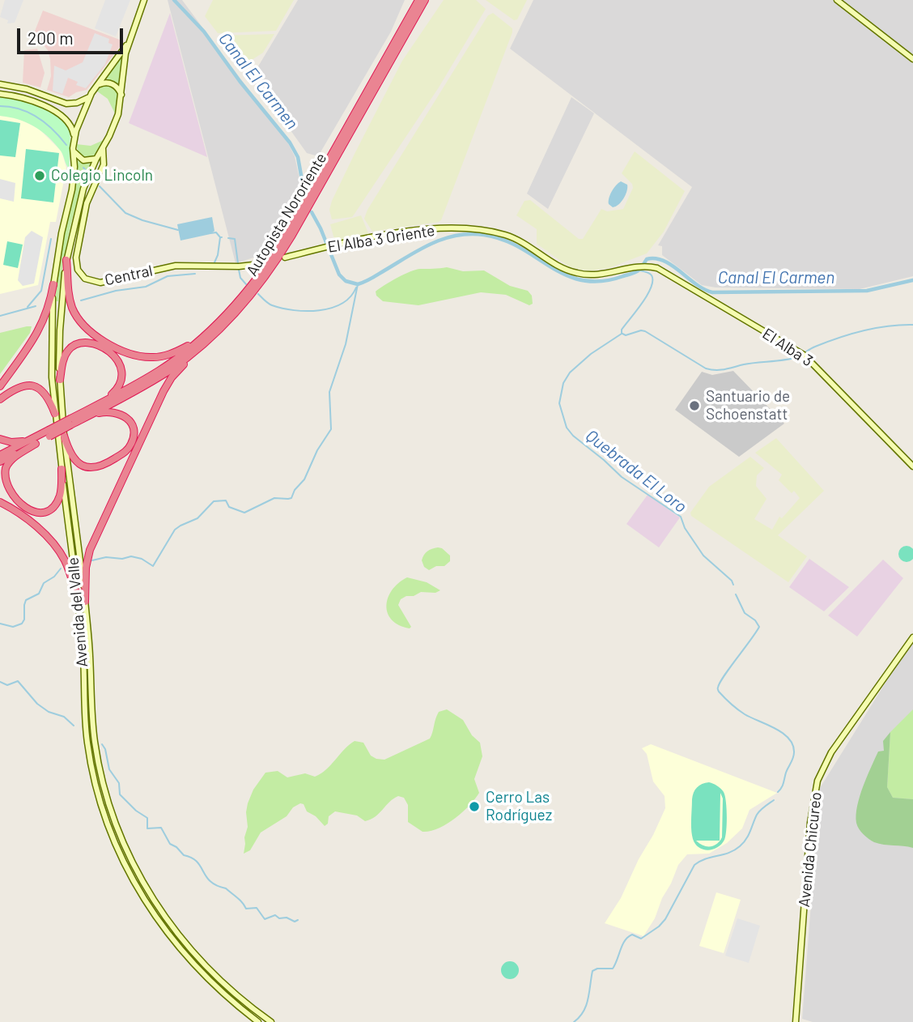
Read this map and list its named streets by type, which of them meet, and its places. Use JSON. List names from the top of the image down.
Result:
{
  "streets": {
    "highway": ["Autopista Nororiente"],
    "street": [
      "El Alba 3 Oriente",
      "Central",
      "El Alba 3",
      "Avenida del Valle",
      "Avenida Chicureo"
    ]
  },
  "crossings": [
    ["El Alba 3 Oriente", "El Alba 3"],
    ["Central", "Avenida del Valle"]
  ],
  "water": ["Canal El Carmen", "Quebrada El Loro"],
  "places": ["Colegio Lincoln", "Santuario de Schoenstatt", "Cerro Las Rodríguez"],
  "scale_bar": "200 m"
}
